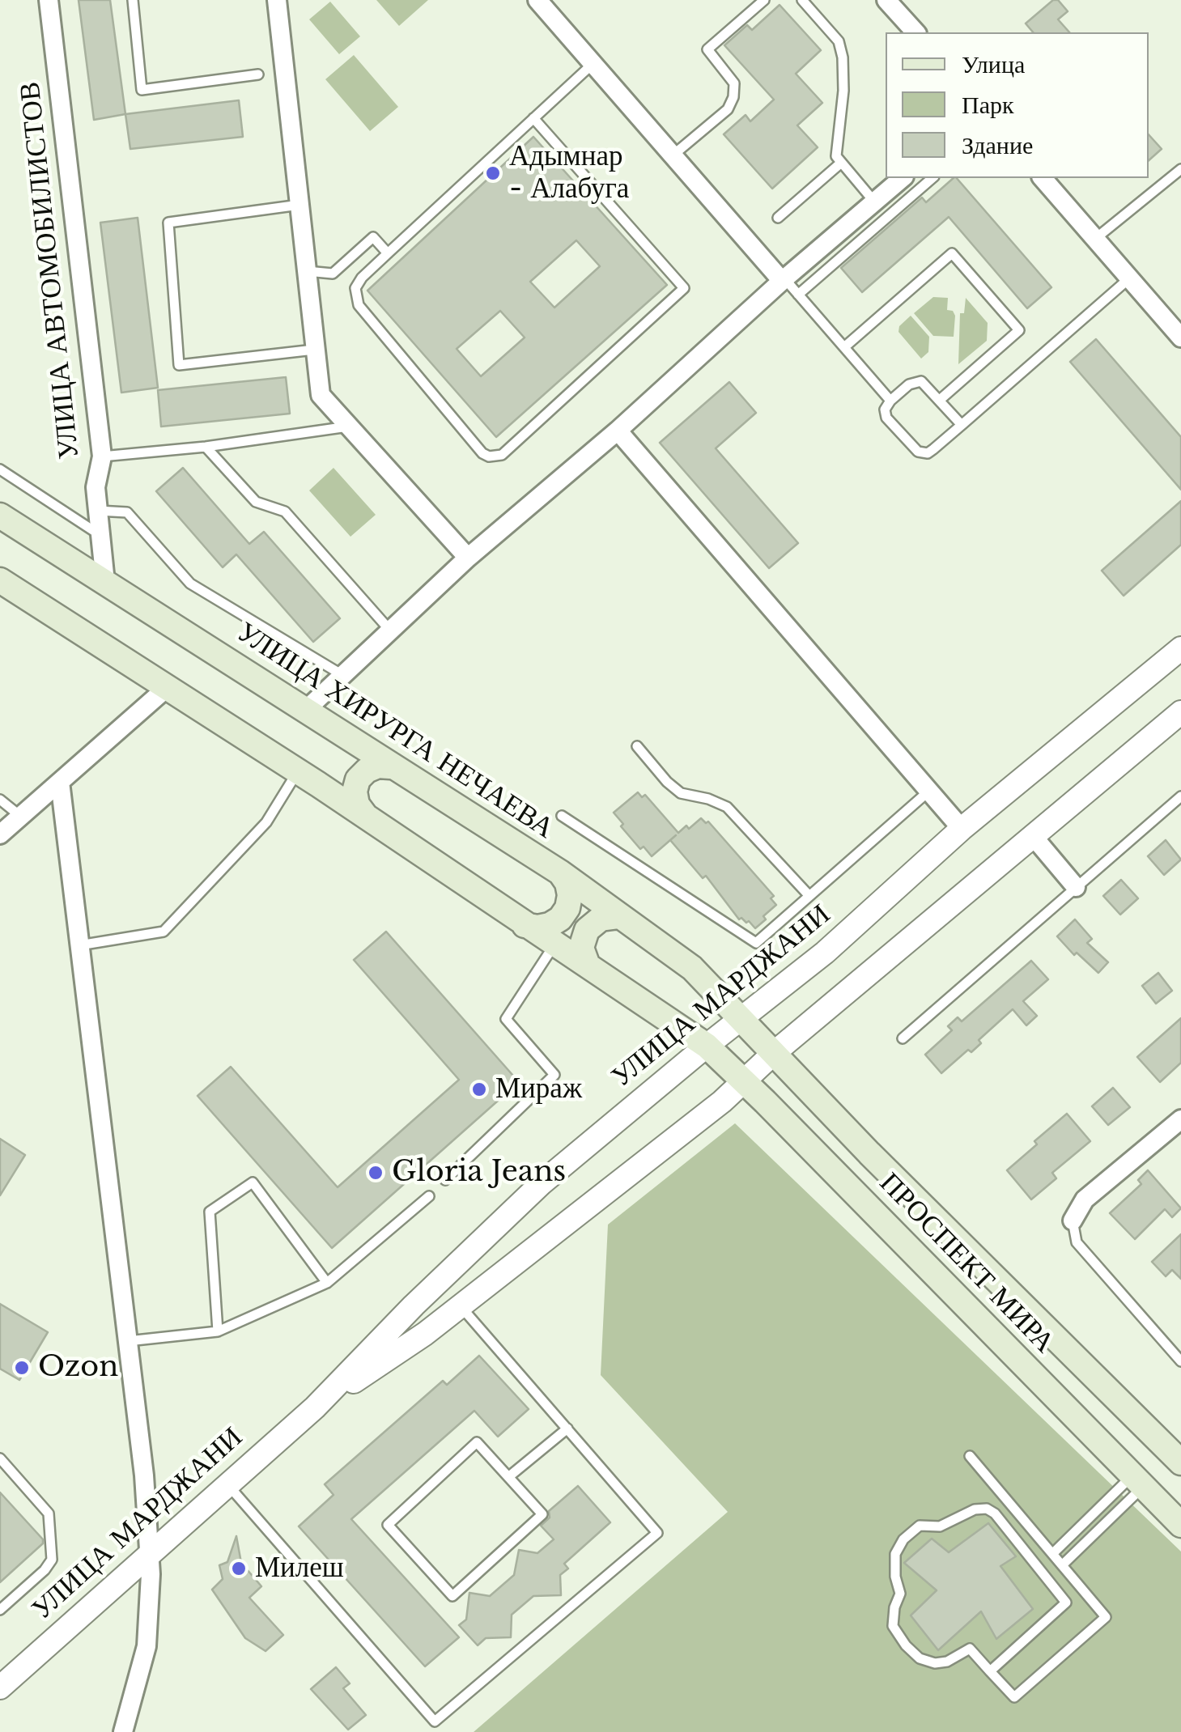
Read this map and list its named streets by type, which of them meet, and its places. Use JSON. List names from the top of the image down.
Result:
{
  "streets": {
    "main road": ["УЛИЦА ХИРУРГА НЕЧАЕВА", "ПРОСПЕКТ МИРА"],
    "street": ["УЛИЦА АВТОМОБИЛИСТОВ", "УЛИЦА МАРДЖАНИ"]
  },
  "crossings": [
    ["УЛИЦА АВТОМОБИЛИСТОВ", "УЛИЦА ХИРУРГА НЕЧАЕВА"],
    ["УЛИЦА ХИРУРГА НЕЧАЕВА", "УЛИЦА МАРДЖАНИ"],
    ["УЛИЦА ХИРУРГА НЕЧАЕВА", "ПРОСПЕКТ МИРА"],
    ["УЛИЦА МАРДЖАНИ", "ПРОСПЕКТ МИРА"]
  ],
  "places": [
    "Адымнар - Алабуга",
    "Мираж",
    "Gloria Jeans",
    "Ozon",
    "Милеш"
  ],
  "legend": ["Улица", "Парк", "Здание"]
}
